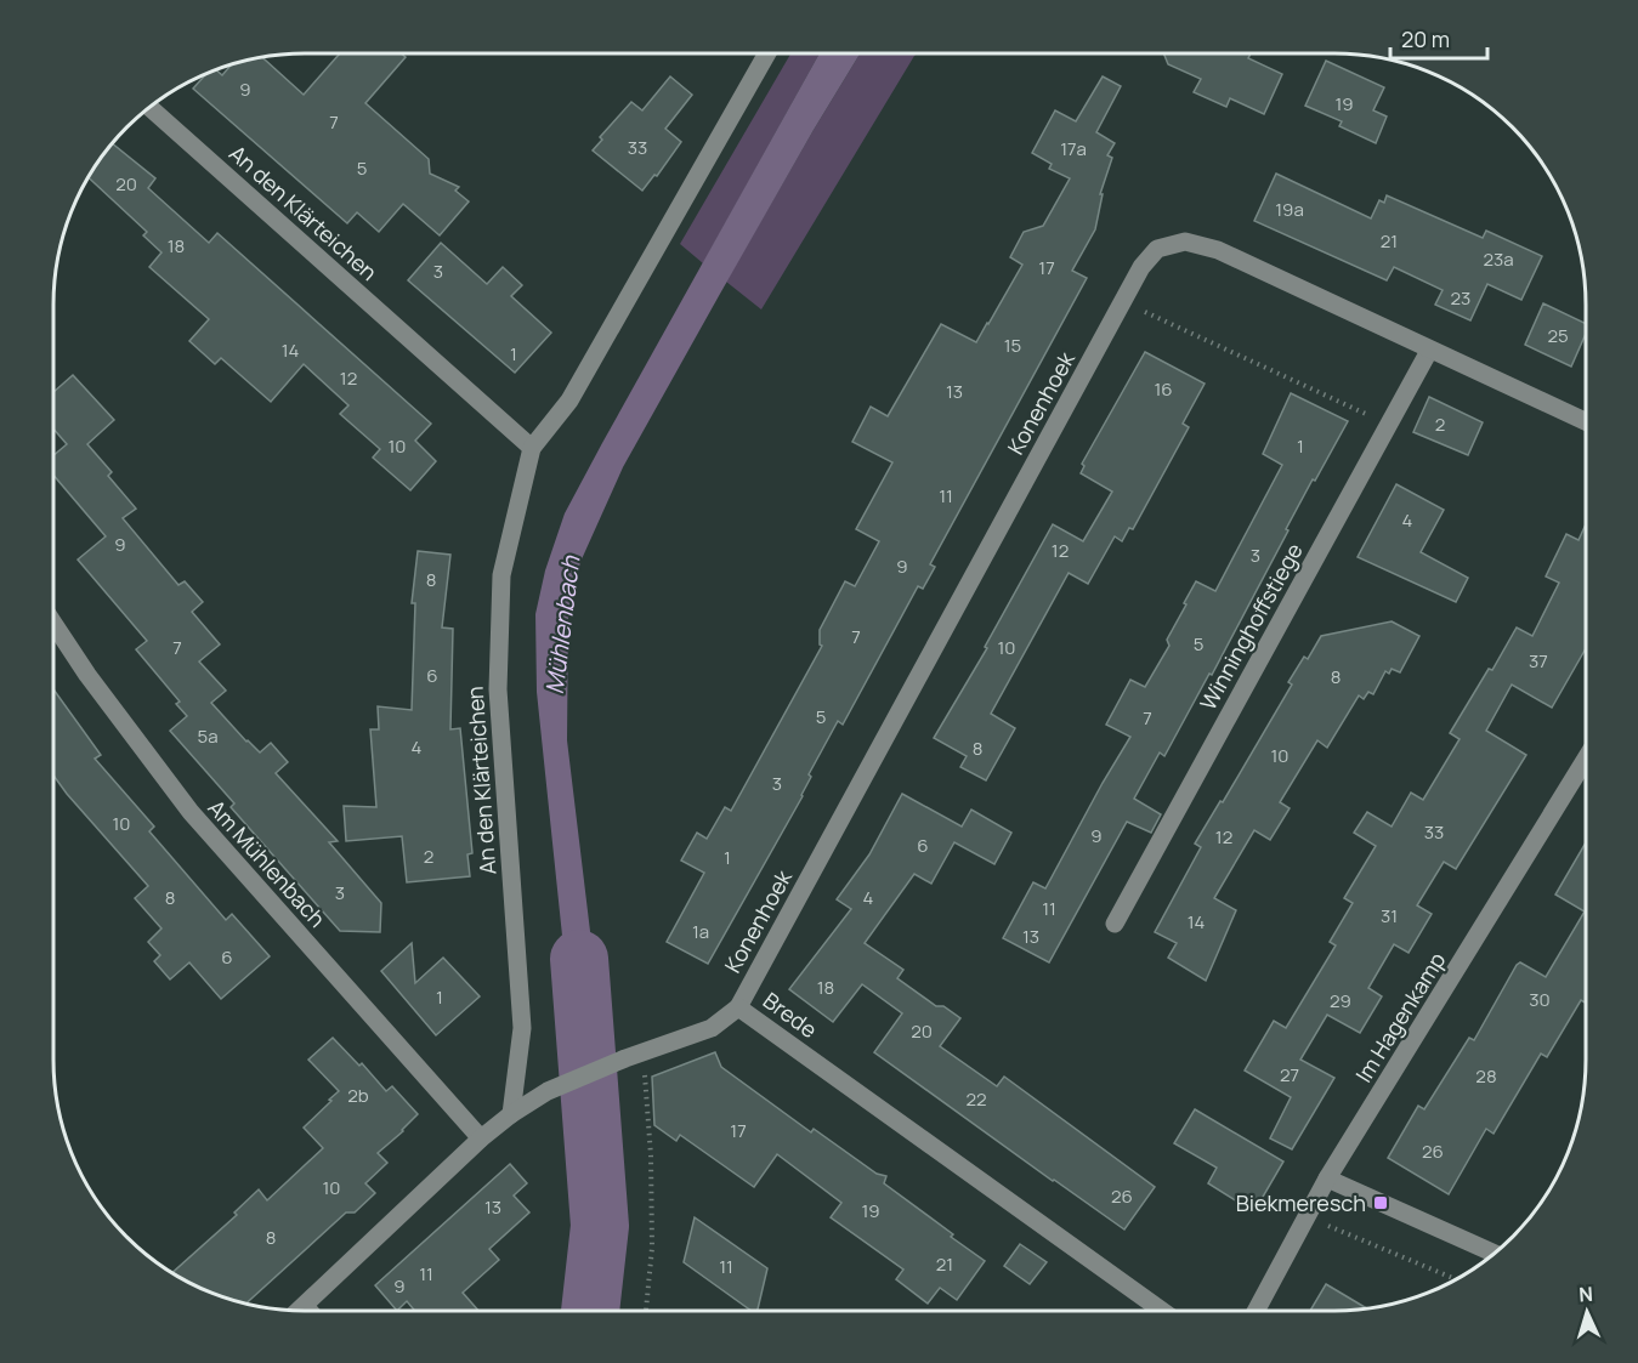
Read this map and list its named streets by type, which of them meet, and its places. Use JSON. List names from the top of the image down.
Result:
{
  "streets": {
    "street": [
      "An den Klärteichen",
      "Konenhoek",
      "Winninghoffstiege",
      "Am Mühlenbach",
      "Brede",
      "Im Hagenkamp"
    ]
  },
  "crossings": [
    ["An den Klärteichen", "Brede"],
    ["Konenhoek", "Winninghoffstiege"],
    ["Konenhoek", "Brede"],
    ["Am Mühlenbach", "Brede"]
  ],
  "water": ["Mühlenbach"],
  "places": {
    "transit": ["Biekmeresch"]
  },
  "house_numbers": [
    "9",
    "19",
    "7",
    "33",
    "17a",
    "5",
    "20",
    "19a",
    "21",
    "18",
    "23a",
    "17",
    "3",
    "23",
    "25",
    "15",
    "14",
    "1",
    "12",
    "16",
    "13",
    "2",
    "10",
    "1",
    "11",
    "4",
    "9",
    "12",
    "3",
    "9",
    "8",
    "7",
    "5",
    "7",
    "10",
    "37",
    "6",
    "8",
    "5",
    "7",
    "5a",
    "4",
    "8",
    "10",
    "3",
    "10",
    "33",
    "9",
    "12",
    "6",
    "2",
    "1",
    "3",
    "8",
    "4",
    "11",
    "31",
    "14",
    "1a",
    "13",
    "6",
    "18",
    "1",
    "30",
    "29",
    "20",
    "27",
    "28",
    "2b",
    "22",
    "17",
    "26",
    "10",
    "26",
    "13",
    "19",
    "8",
    "21",
    "11",
    "11",
    "9"
  ],
  "scale_bar": "20 m",
  "north": "top"
}
